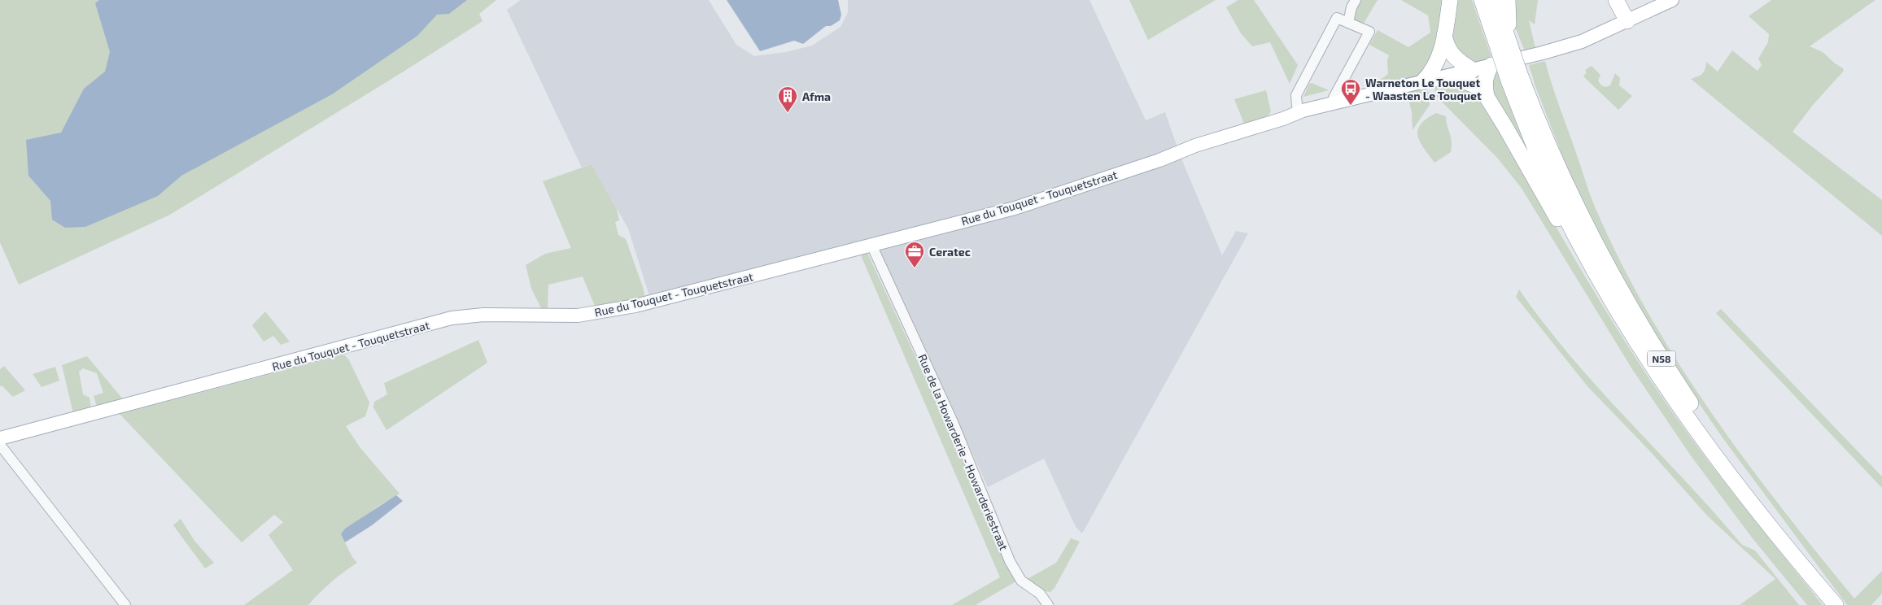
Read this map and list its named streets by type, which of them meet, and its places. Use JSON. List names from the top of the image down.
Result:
{
  "streets": {
    "highway": ["N58"],
    "main road": ["Rue du Touquet - Touquetstraat"],
    "street": ["Rue de la Howarderie - Howarderiestraat"]
  },
  "crossings": [
    ["Rue du Touquet - Touquetstraat", "Rue de la Howarderie - Howarderiestraat"]
  ],
  "places": {
    "bus stop": ["Warneton Le Touquet - Waasten Le Touquet"],
    "building": ["Afma"],
    "office": ["Ceratec"]
  }
}
